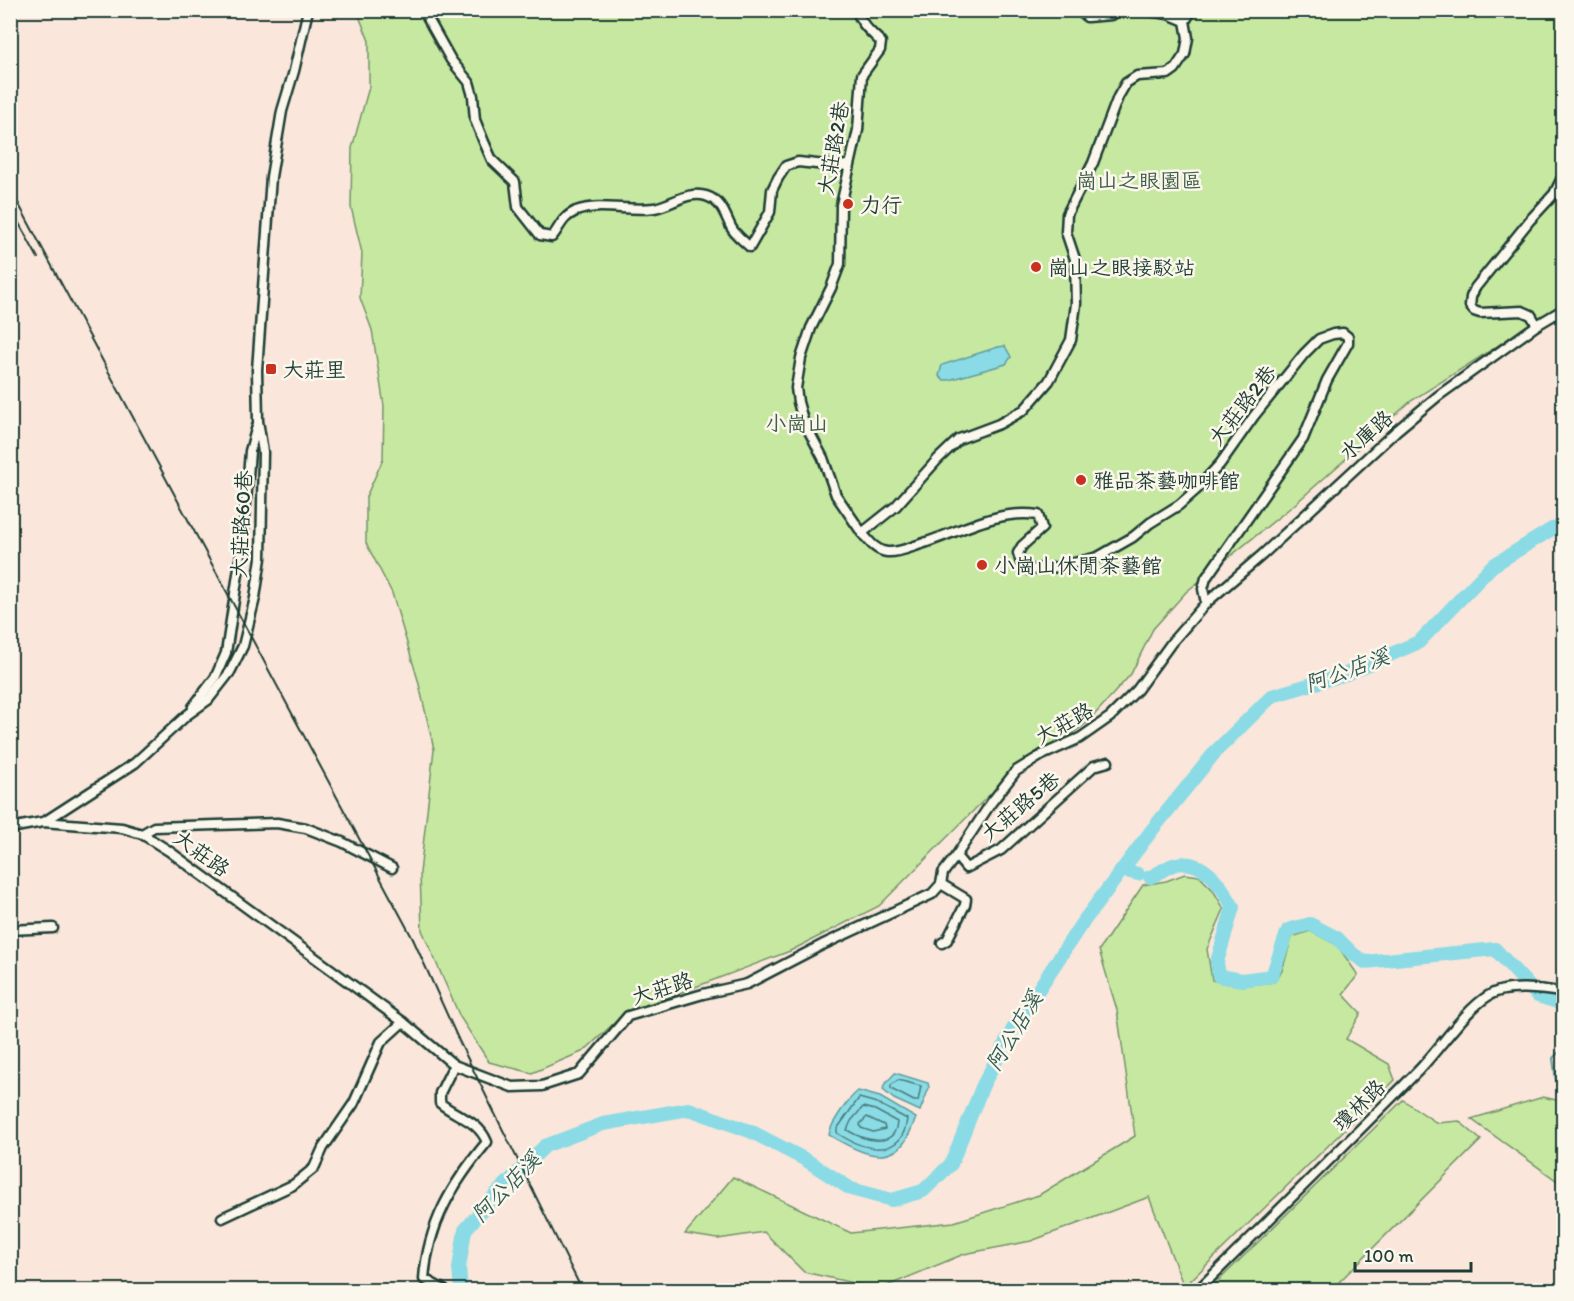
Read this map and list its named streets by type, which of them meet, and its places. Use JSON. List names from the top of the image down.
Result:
{
  "streets": {
    "street": [
      "大莊路2巷",
      "水庫路",
      "大莊路60巷",
      "大莊路",
      "大莊路5巷",
      "瓊林路"
    ]
  },
  "crossings": [
    ["大莊路2巷", "水庫路"],
    ["大莊路2巷", "大莊路"],
    ["水庫路", "大莊路"],
    ["大莊路60巷", "大莊路"],
    ["大莊路", "大莊路5巷"]
  ],
  "water": ["阿公店溪"],
  "parks": ["崗山之眼園區", "小崗山"],
  "places": {
    "other": [
      "力行",
      "崗山之眼接駁站",
      "雅品茶藝咖啡館",
      "小崗山休閒茶藝館"
    ],
    "transit": ["大莊里"]
  },
  "scale_bar": "100 m"
}
